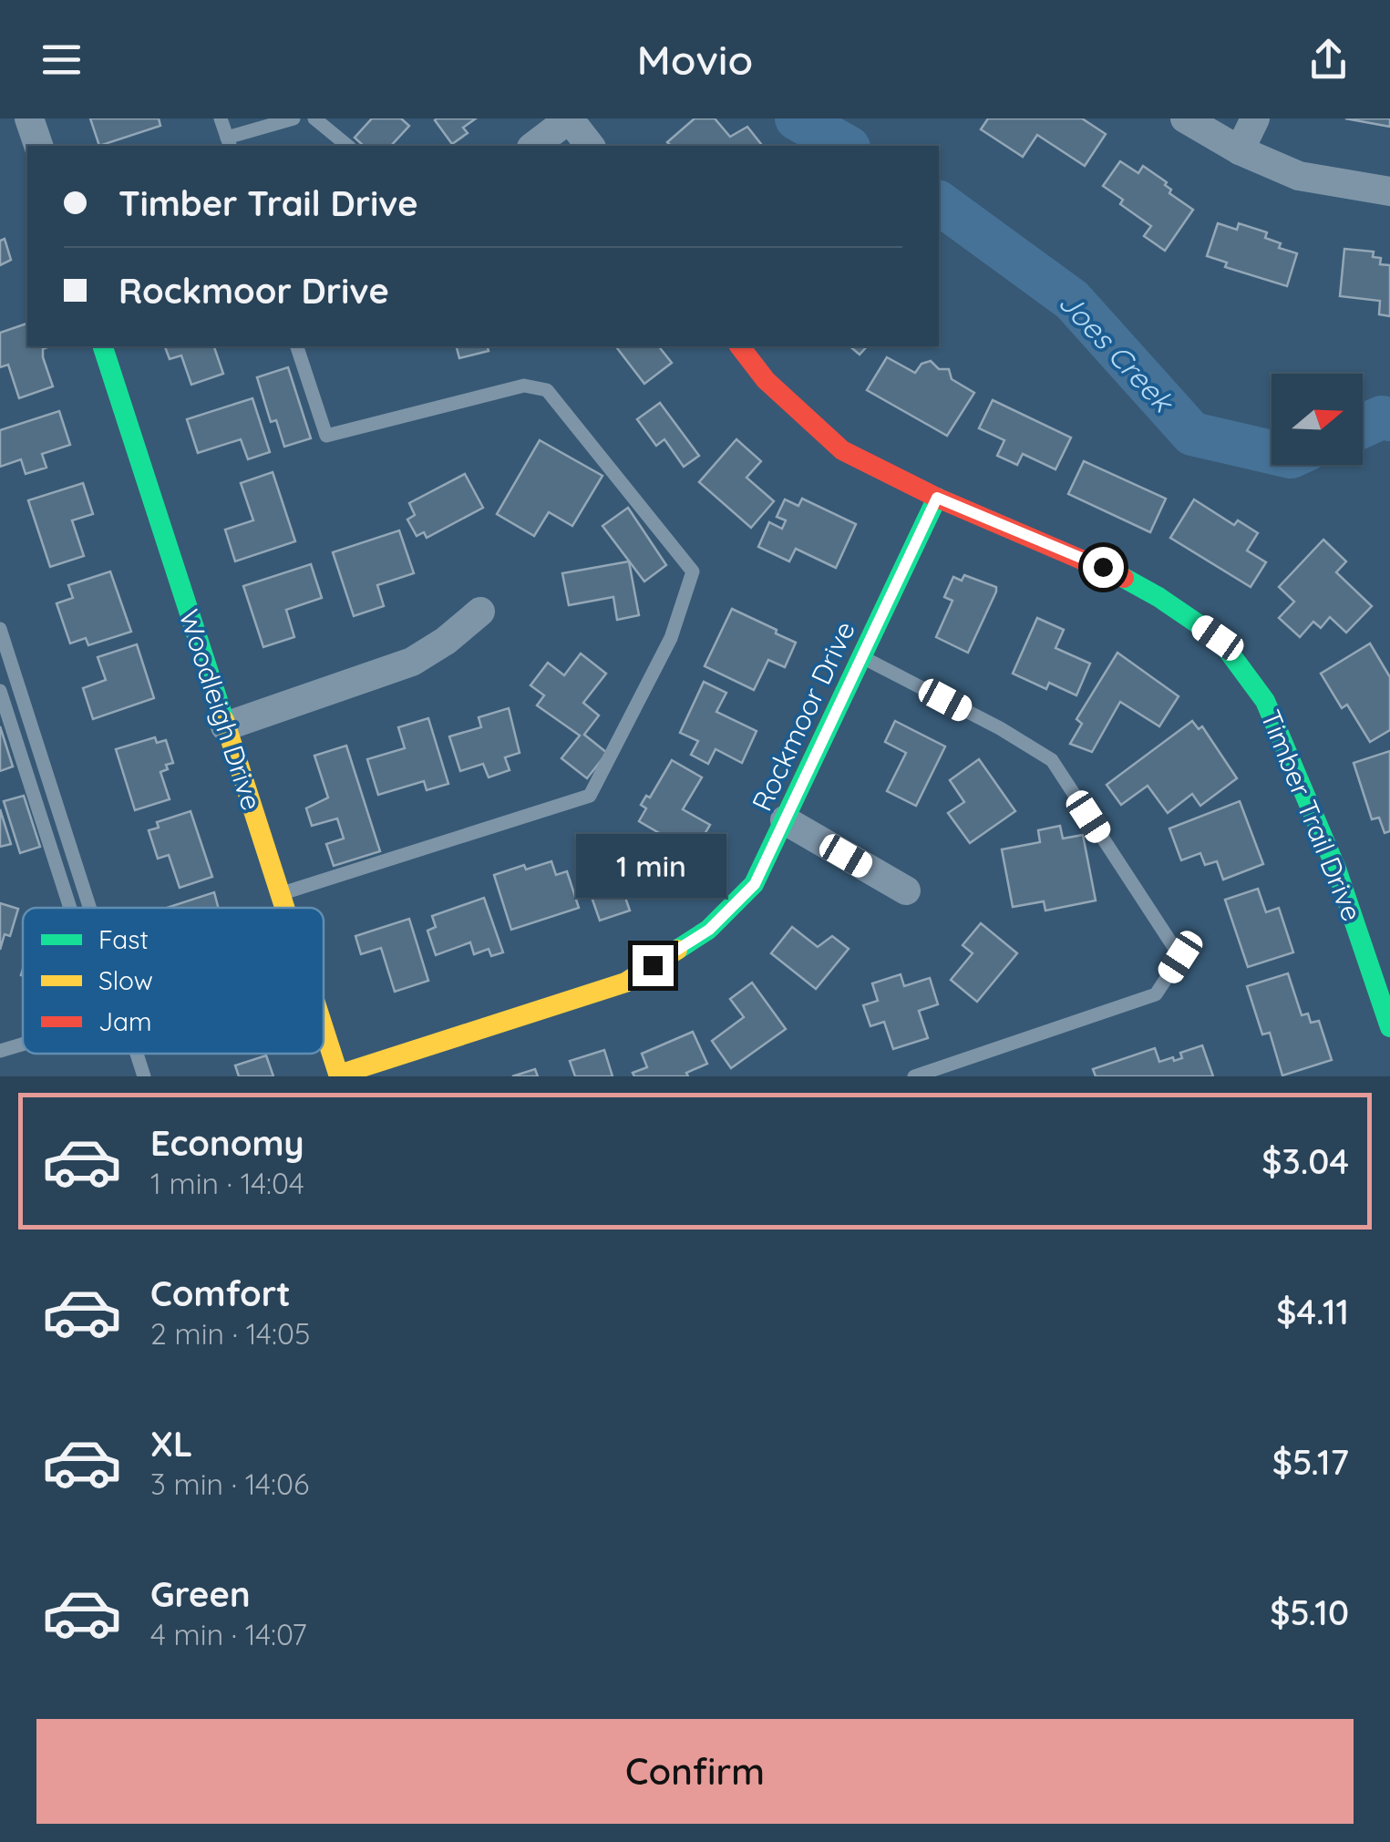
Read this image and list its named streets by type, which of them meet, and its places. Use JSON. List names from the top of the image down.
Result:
{
  "streets": {
    "street": ["Woodleigh Drive", "Rockmoor Drive", "Timber Trail Drive"]
  },
  "crossings": [
    ["Woodleigh Drive", "Rockmoor Drive"],
    ["Rockmoor Drive", "Timber Trail Drive"]
  ],
  "water": ["Joes Creek"],
  "legend": ["Fast", "Slow", "Jam"],
  "north": "right",
  "page": {
    "header": "Movio",
    "banner": ["Timber Trail Drive", "Rockmoor Drive"],
    "bubble": "1 min",
    "list": [
      {
        "name": "Economy",
        "note": "1 min · 14:04",
        "value": "$3.04"
      },
      {
        "name": "Comfort",
        "note": "2 min · 14:05",
        "value": "$4.11"
      },
      {
        "name": "XL",
        "note": "3 min · 14:06",
        "value": "$5.17"
      },
      {
        "name": "Green",
        "note": "4 min · 14:07",
        "value": "$5.10"
      }
    ],
    "buttons": "Confirm"
  }
}
